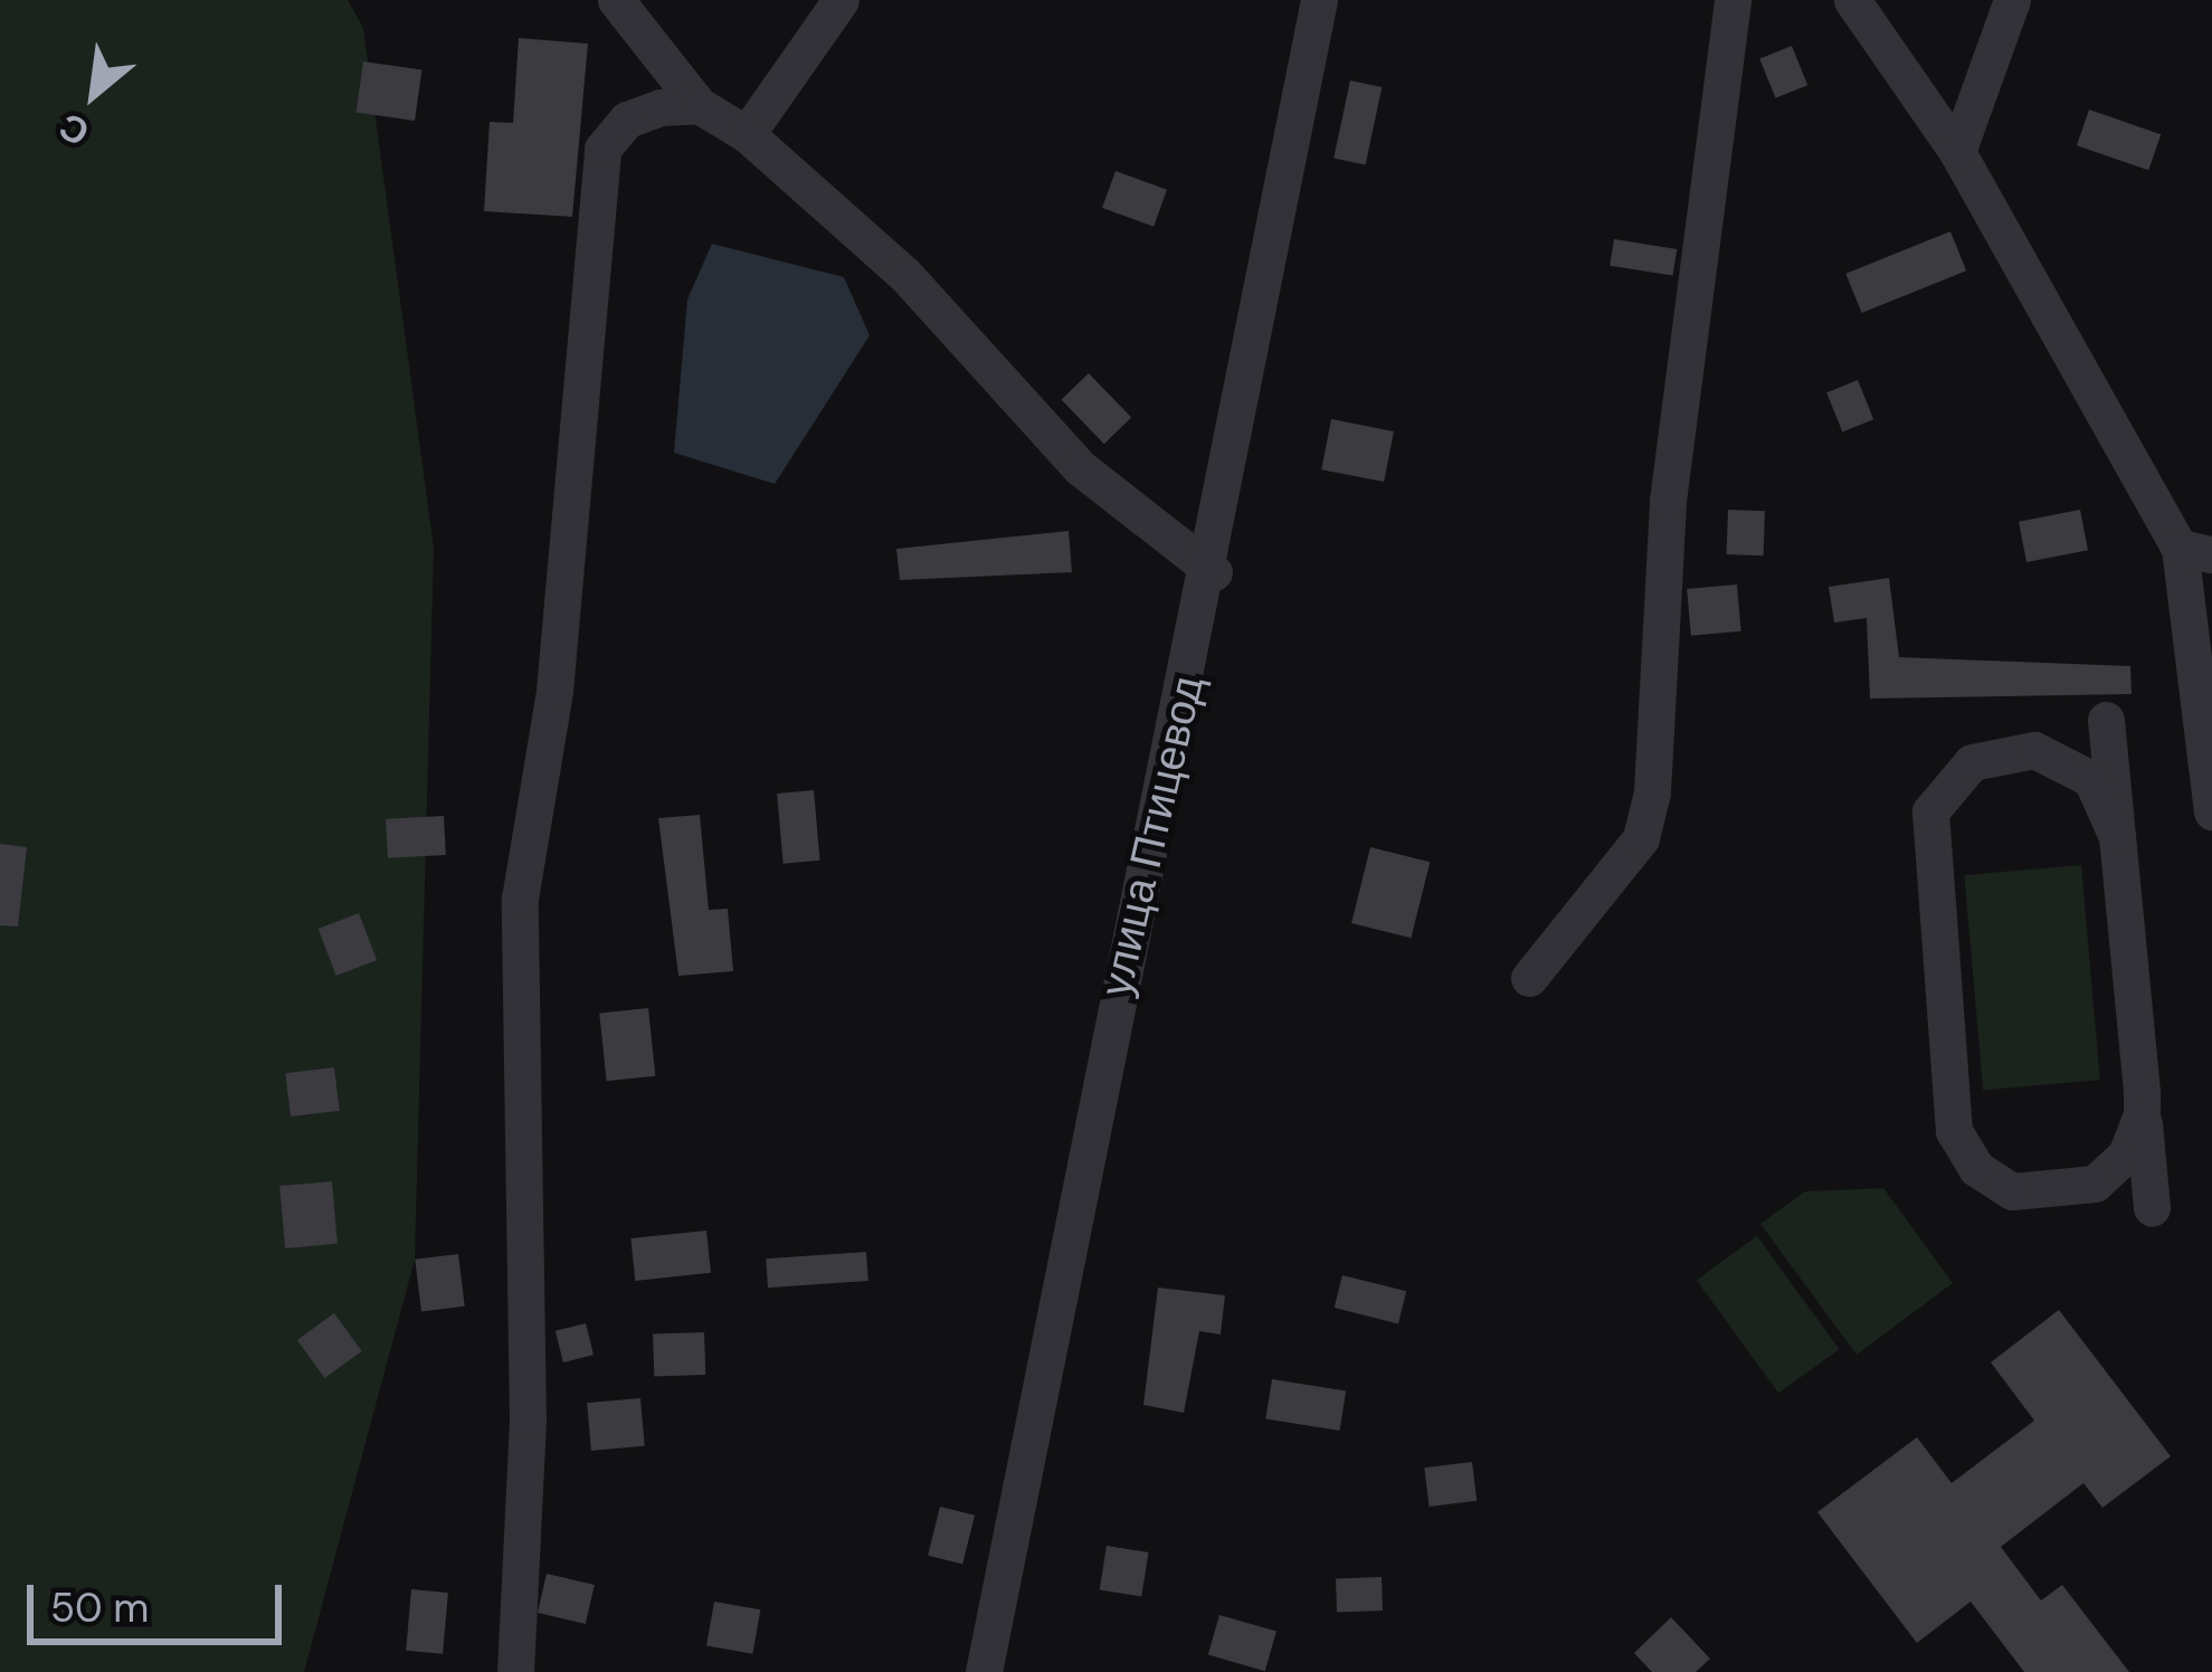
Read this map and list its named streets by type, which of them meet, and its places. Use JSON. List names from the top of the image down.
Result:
{
  "streets": {
    "street": ["улица Птицевод"]
  },
  "scale_bar": "50 m",
  "north": "bottom left"
}
